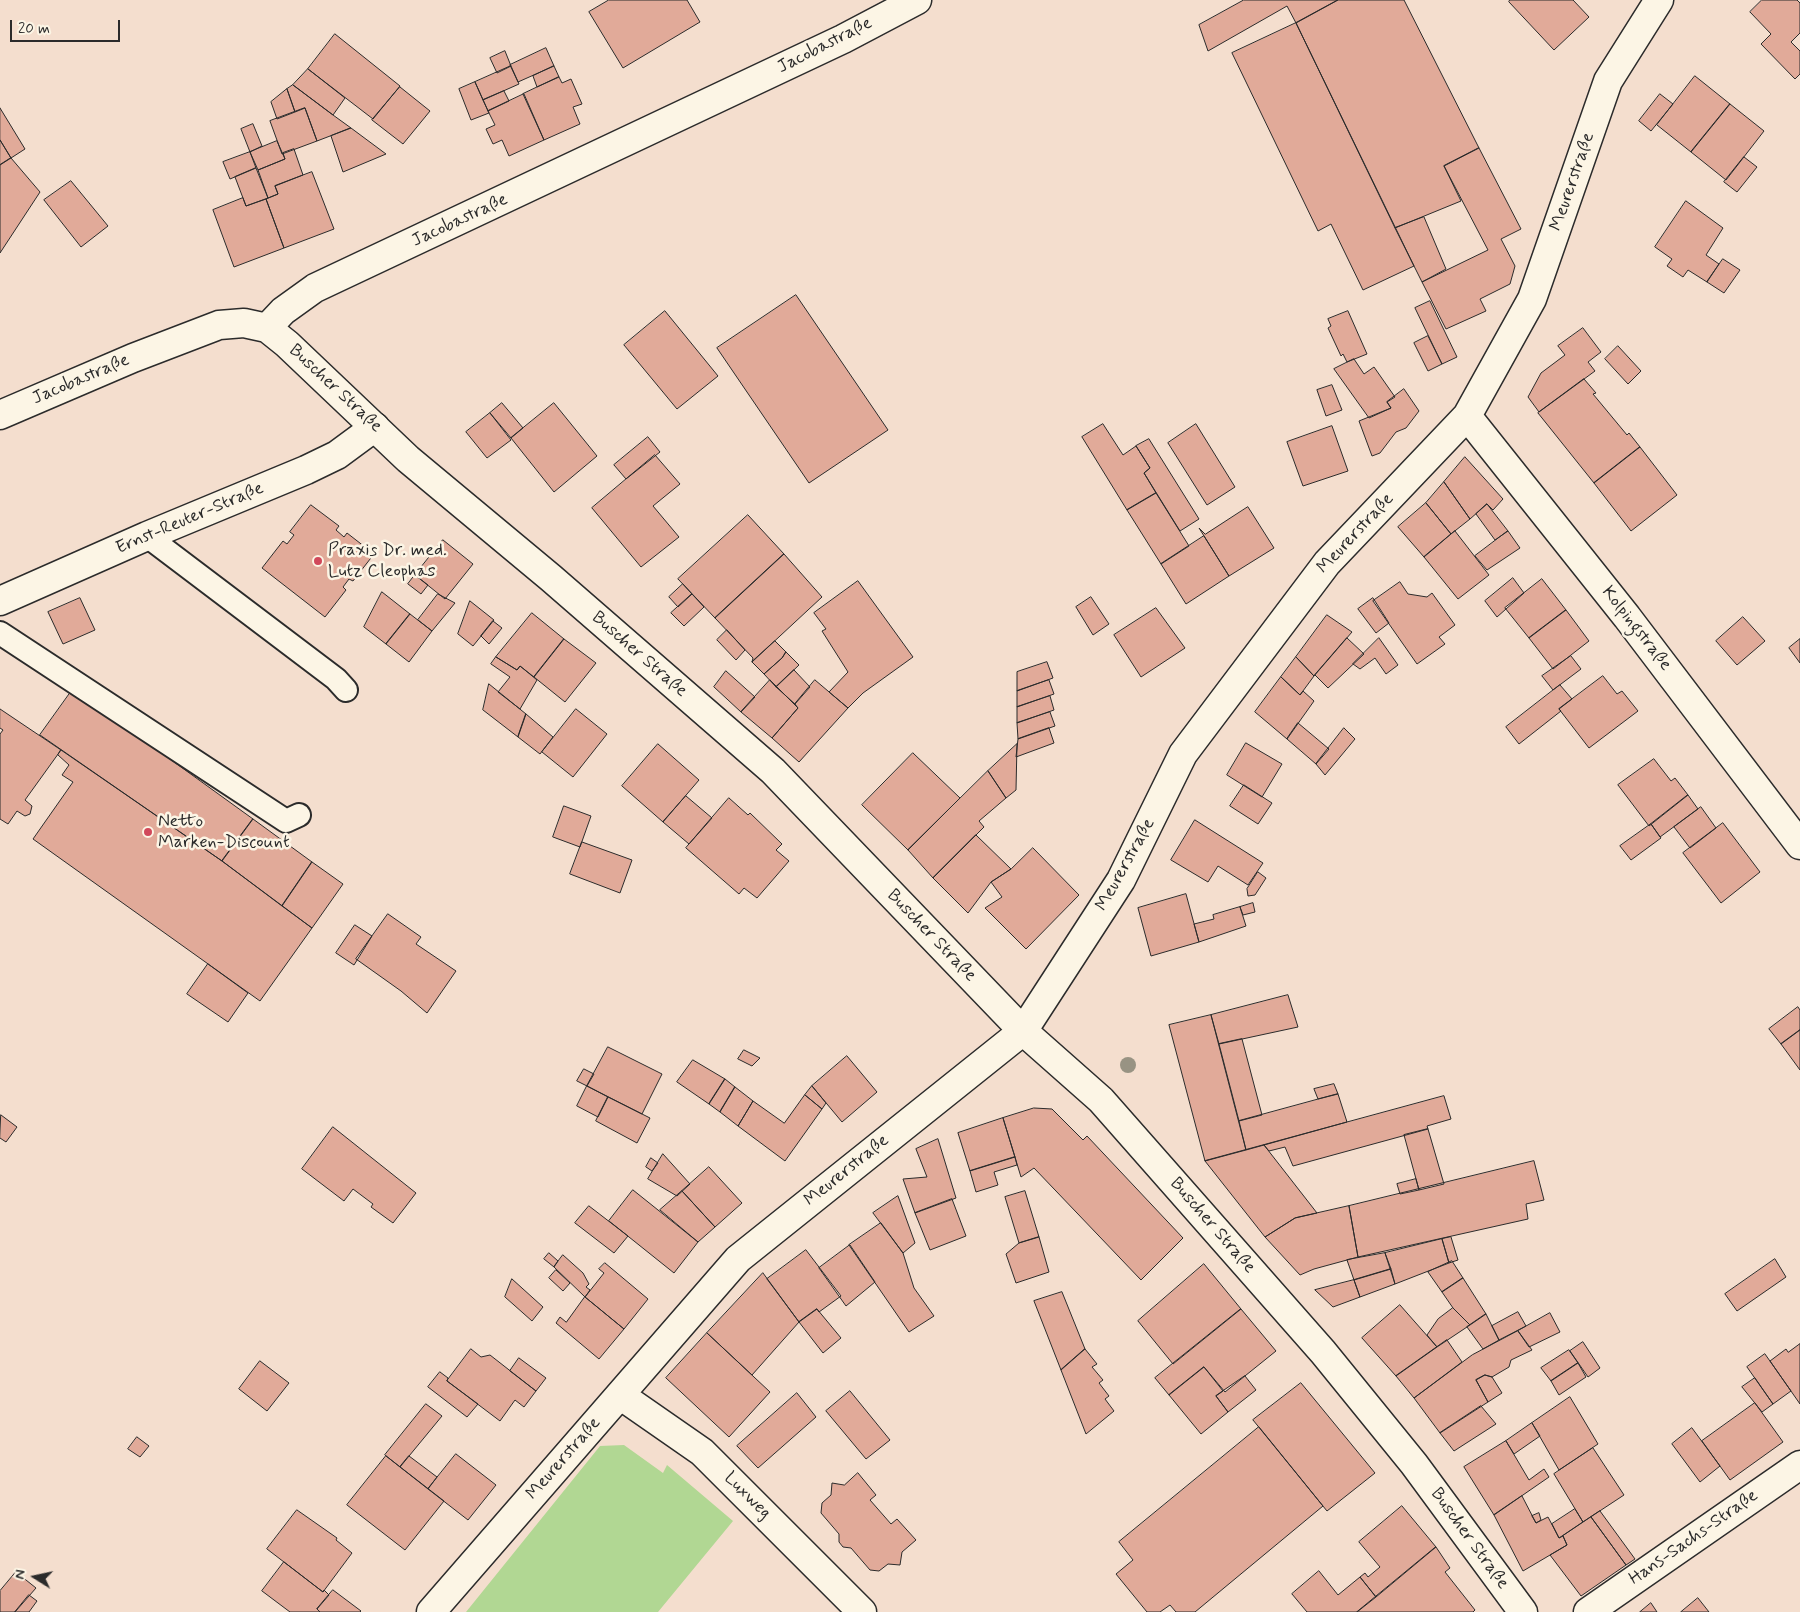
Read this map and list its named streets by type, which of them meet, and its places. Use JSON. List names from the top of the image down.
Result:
{
  "streets": {
    "street": [
      "Jacobastraße",
      "Meurerstraße",
      "Buscher Straße",
      "Ernst-Reuter-Straße",
      "Kolpingstraße",
      "Luxweg",
      "Hans-Sachs-Straße"
    ]
  },
  "crossings": [
    ["Jacobastraße", "Buscher Straße"],
    ["Meurerstraße", "Buscher Straße"],
    ["Meurerstraße", "Kolpingstraße"],
    ["Meurerstraße", "Luxweg"],
    ["Buscher Straße", "Ernst-Reuter-Straße"]
  ],
  "places": ["Praxis Dr. med. Lutz Cleophas", "Netto Marken-Discount"],
  "scale_bar": "20 m",
  "north": "left"
}
